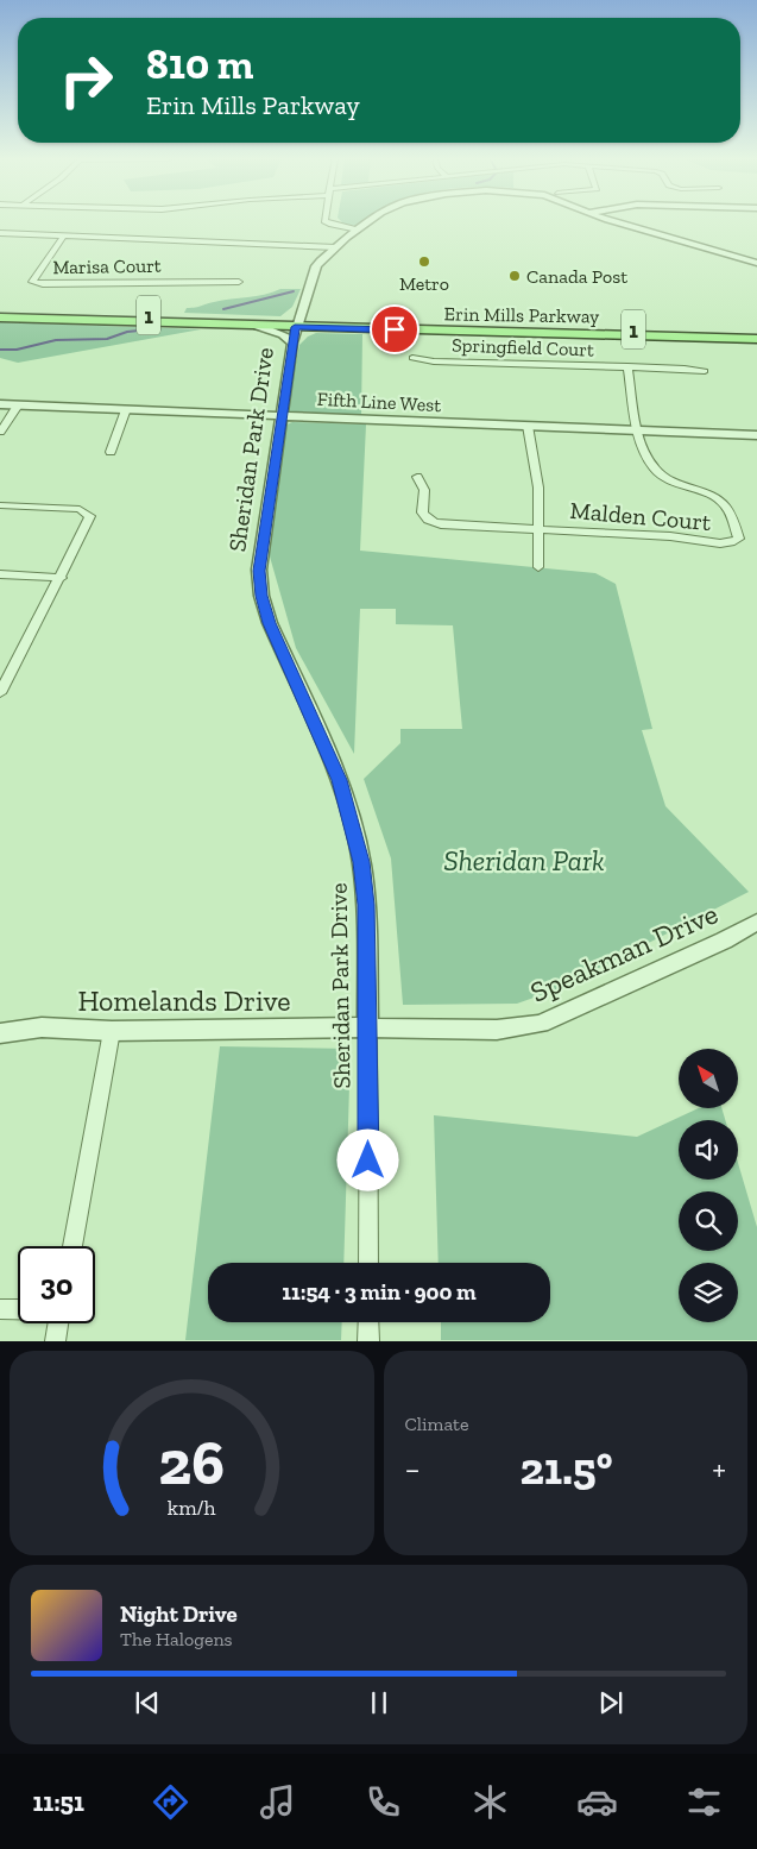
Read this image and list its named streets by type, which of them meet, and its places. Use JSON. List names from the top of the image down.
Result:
{
  "streets": {
    "main road": ["1", "Erin Mills Parkway"],
    "street": [
      "Marisa Court",
      "Springfield Court",
      "Fifth Line West",
      "Sheridan Park Drive",
      "Malden Court",
      "Speakman Drive",
      "Homelands Drive"
    ]
  },
  "crossings": [
    ["Erin Mills Parkway", "Sheridan Park Drive"],
    ["Fifth Line West", "Sheridan Park Drive"],
    ["Fifth Line West", "Malden Court"],
    ["Sheridan Park Drive", "Speakman Drive"],
    ["Sheridan Park Drive", "Homelands Drive"],
    ["Speakman Drive", "Homelands Drive"]
  ],
  "parks": ["Sheridan Park"],
  "places": ["Metro", "Canada Post"],
  "north": "top left",
  "page": {
    "turn": ["810 m", "Erin Mills Parkway"],
    "limit": "30",
    "trip": "11:54 · 3 min · 900 m",
    "tile": "Climate",
    "heat": ["−", "21.5°", "+"],
    "song": ["Night Drive", "The Halogens"],
    "tabs": "11:51",
    "gauge": ["26", "km/h"]
  }
}
